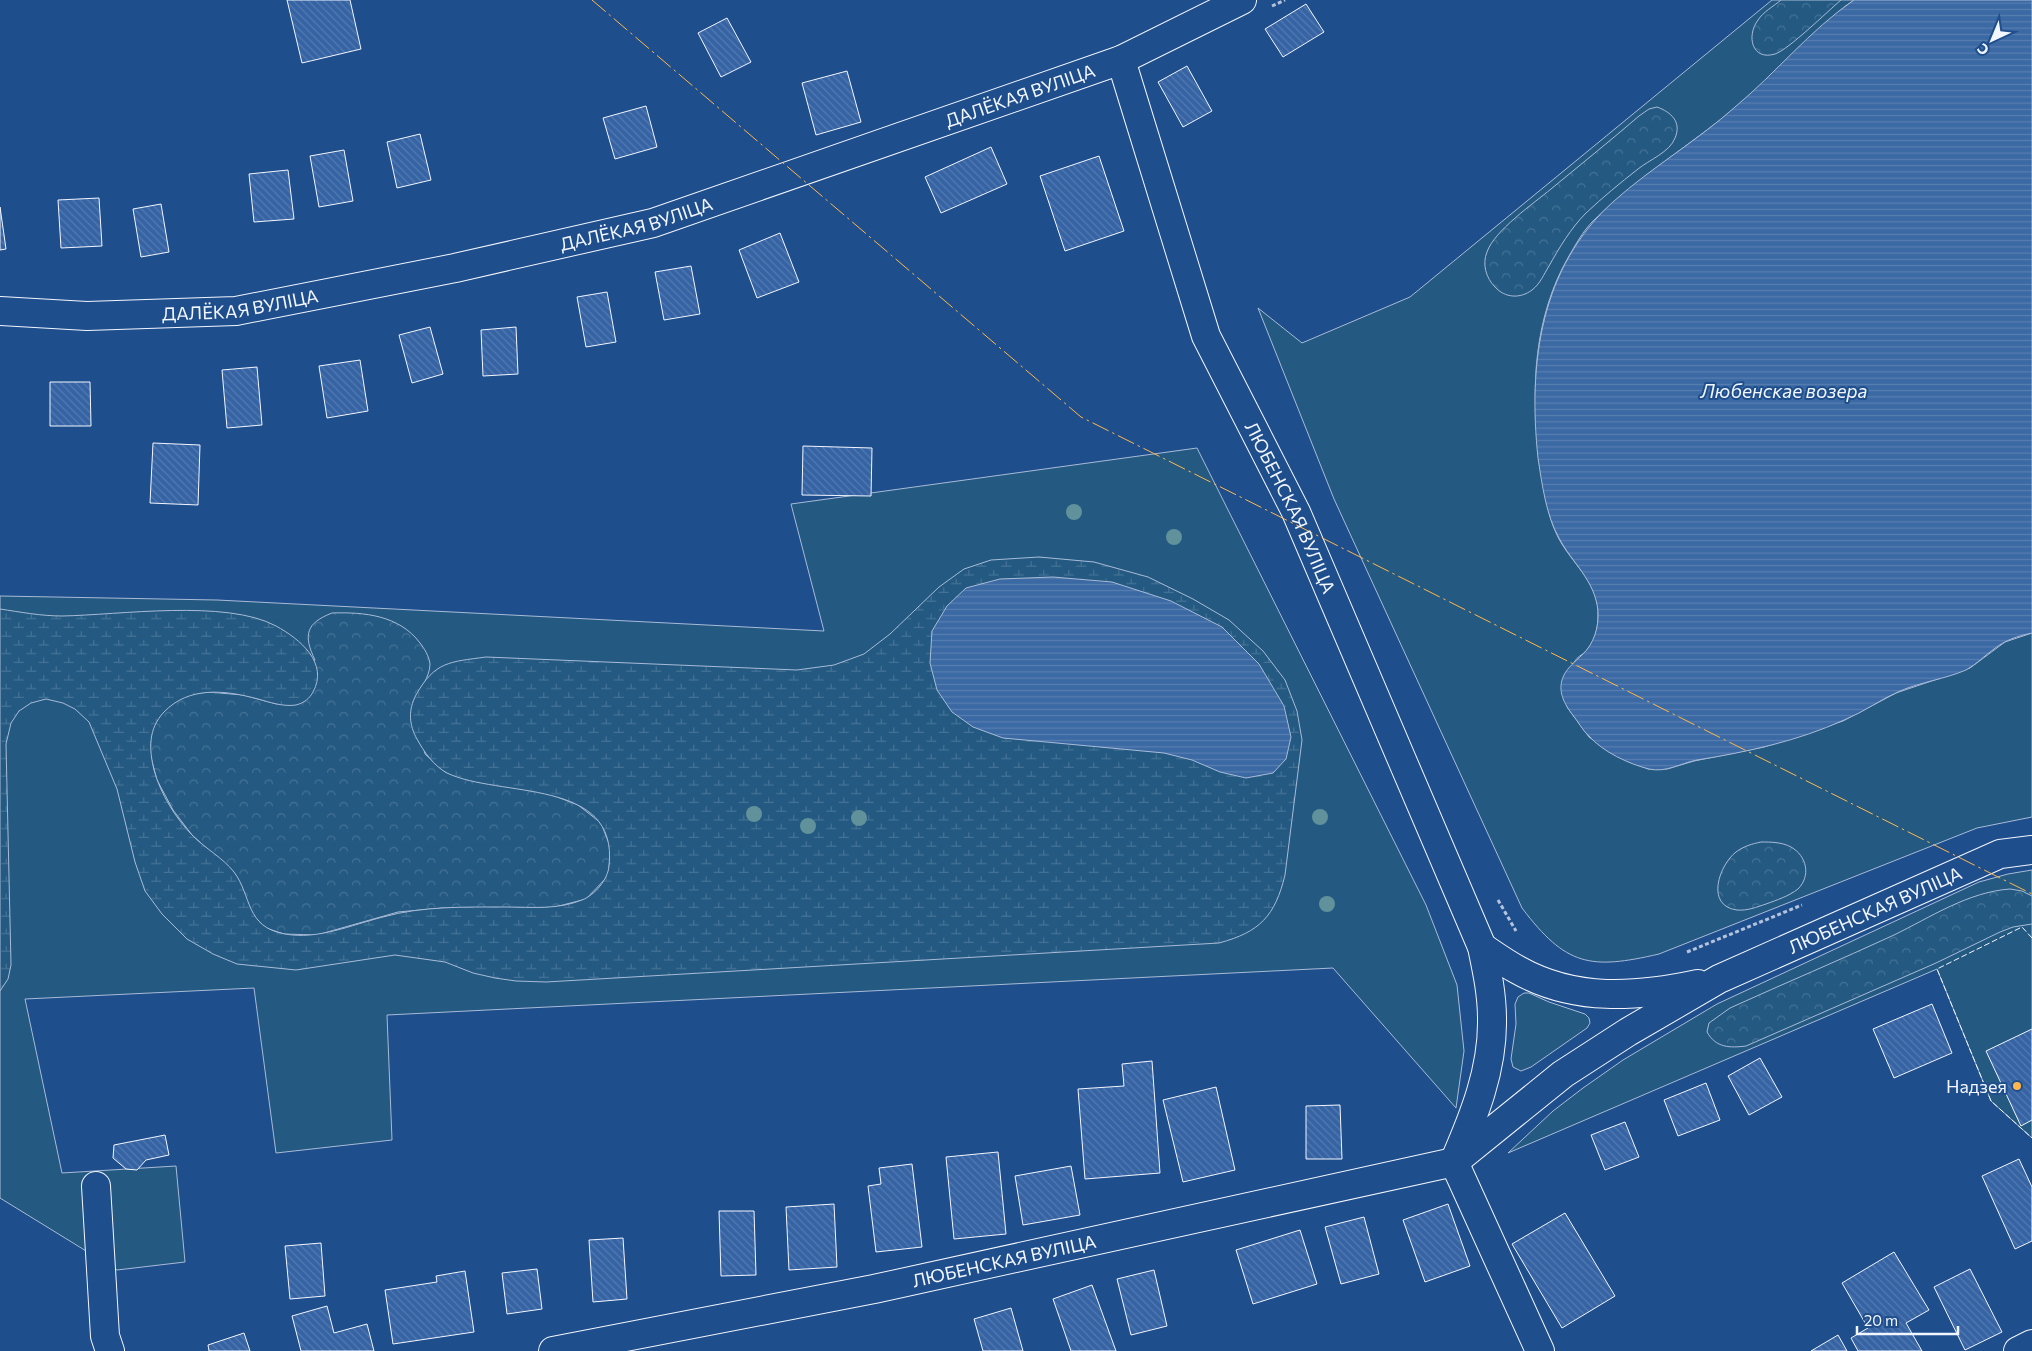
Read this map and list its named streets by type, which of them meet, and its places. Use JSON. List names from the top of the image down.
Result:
{
  "streets": {
    "street": ["ДАЛЁКАЯ ВУЛІЦА", "ЛЮБЕНСКАЯ ВУЛІЦА"]
  },
  "crossings": [
    ["ДАЛЁКАЯ ВУЛІЦА", "ЛЮБЕНСКАЯ ВУЛІЦА"]
  ],
  "water": ["Любенскае возера"],
  "places": ["Надзея"],
  "scale_bar": "20 m",
  "north": "bottom left"
}
